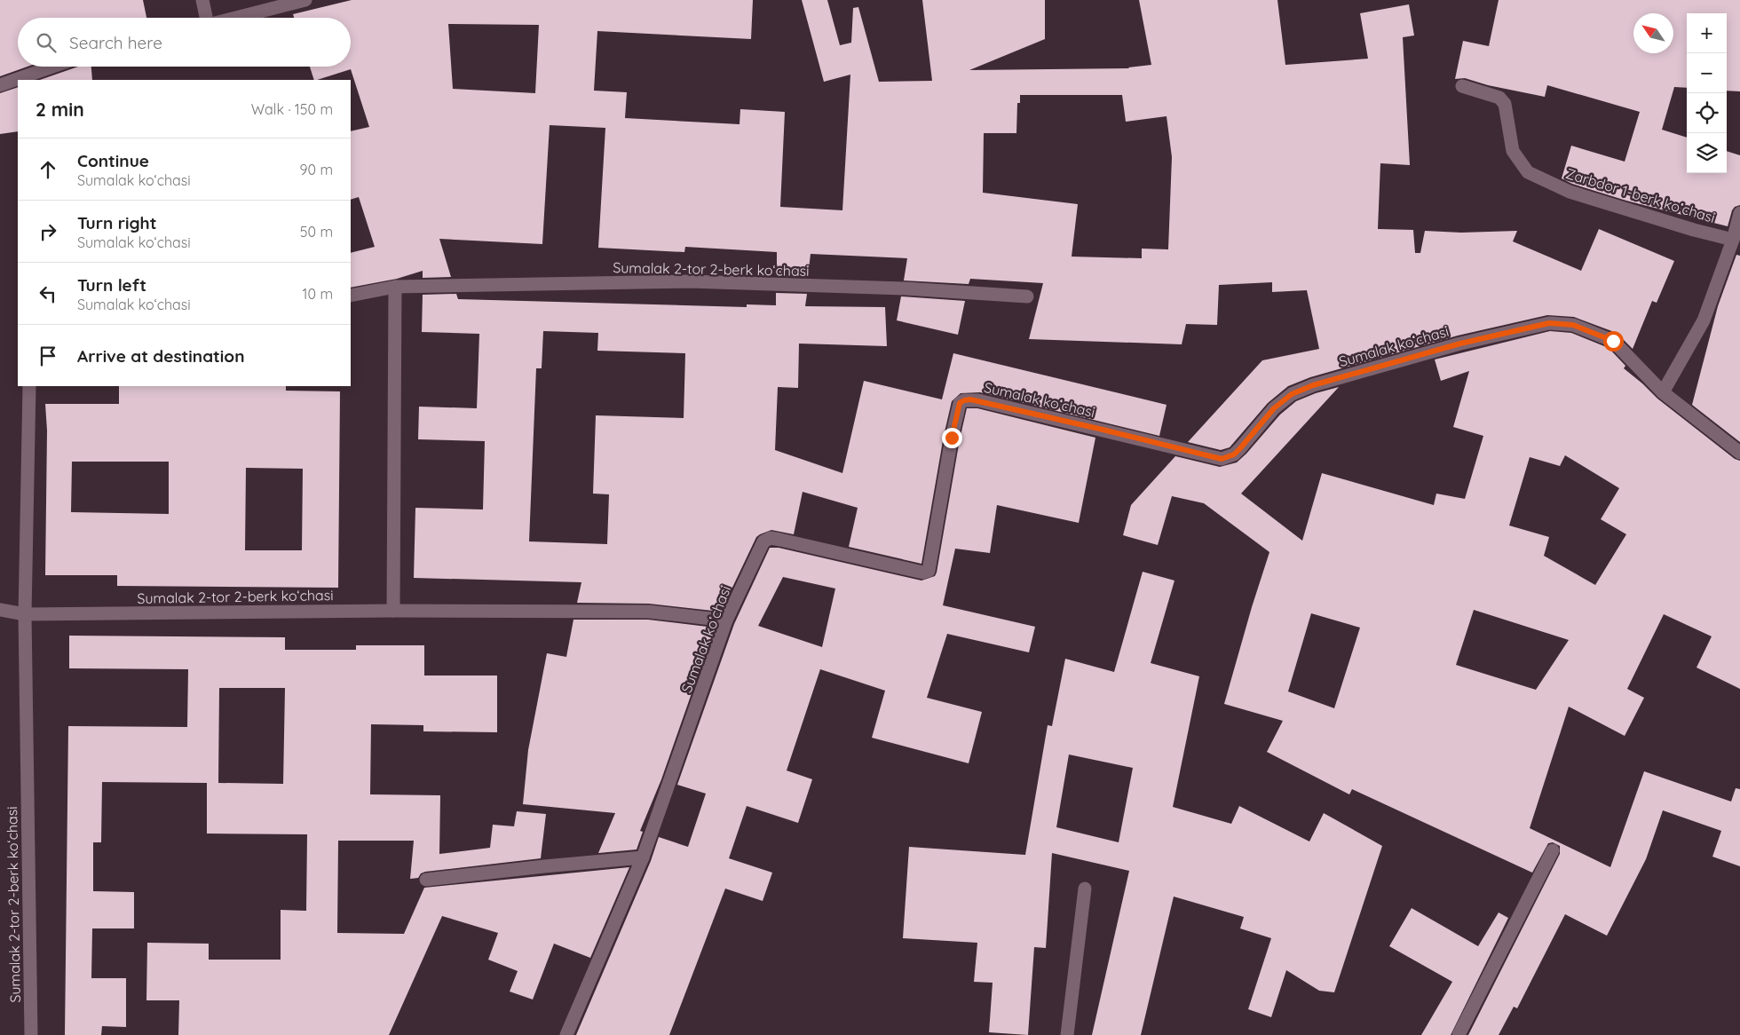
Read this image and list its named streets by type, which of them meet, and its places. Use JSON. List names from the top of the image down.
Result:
{
  "streets": {
    "street": ["Zarbdor 1-berk koʻchasi", "Sumalak 2-tor 2-berk koʻchasi", "Sumalak koʻchasi"]
  },
  "crossings": [
    ["Sumalak 2-tor 2-berk koʻchasi", "Sumalak koʻchasi"]
  ],
  "north": "top left",
  "page": {
    "map_buttons": ["+", "−"],
    "search": "Search here",
    "heading": ["2 min", "Walk · 150 m"],
    "list": [
      ["Continue", "Sumalak koʻchasi", "90 m"],
      ["Turn right", "Sumalak koʻchasi", "50 m"],
      ["Turn left", "Sumalak koʻchasi", "10 m"],
      "Arrive at destination"
    ]
  }
}
